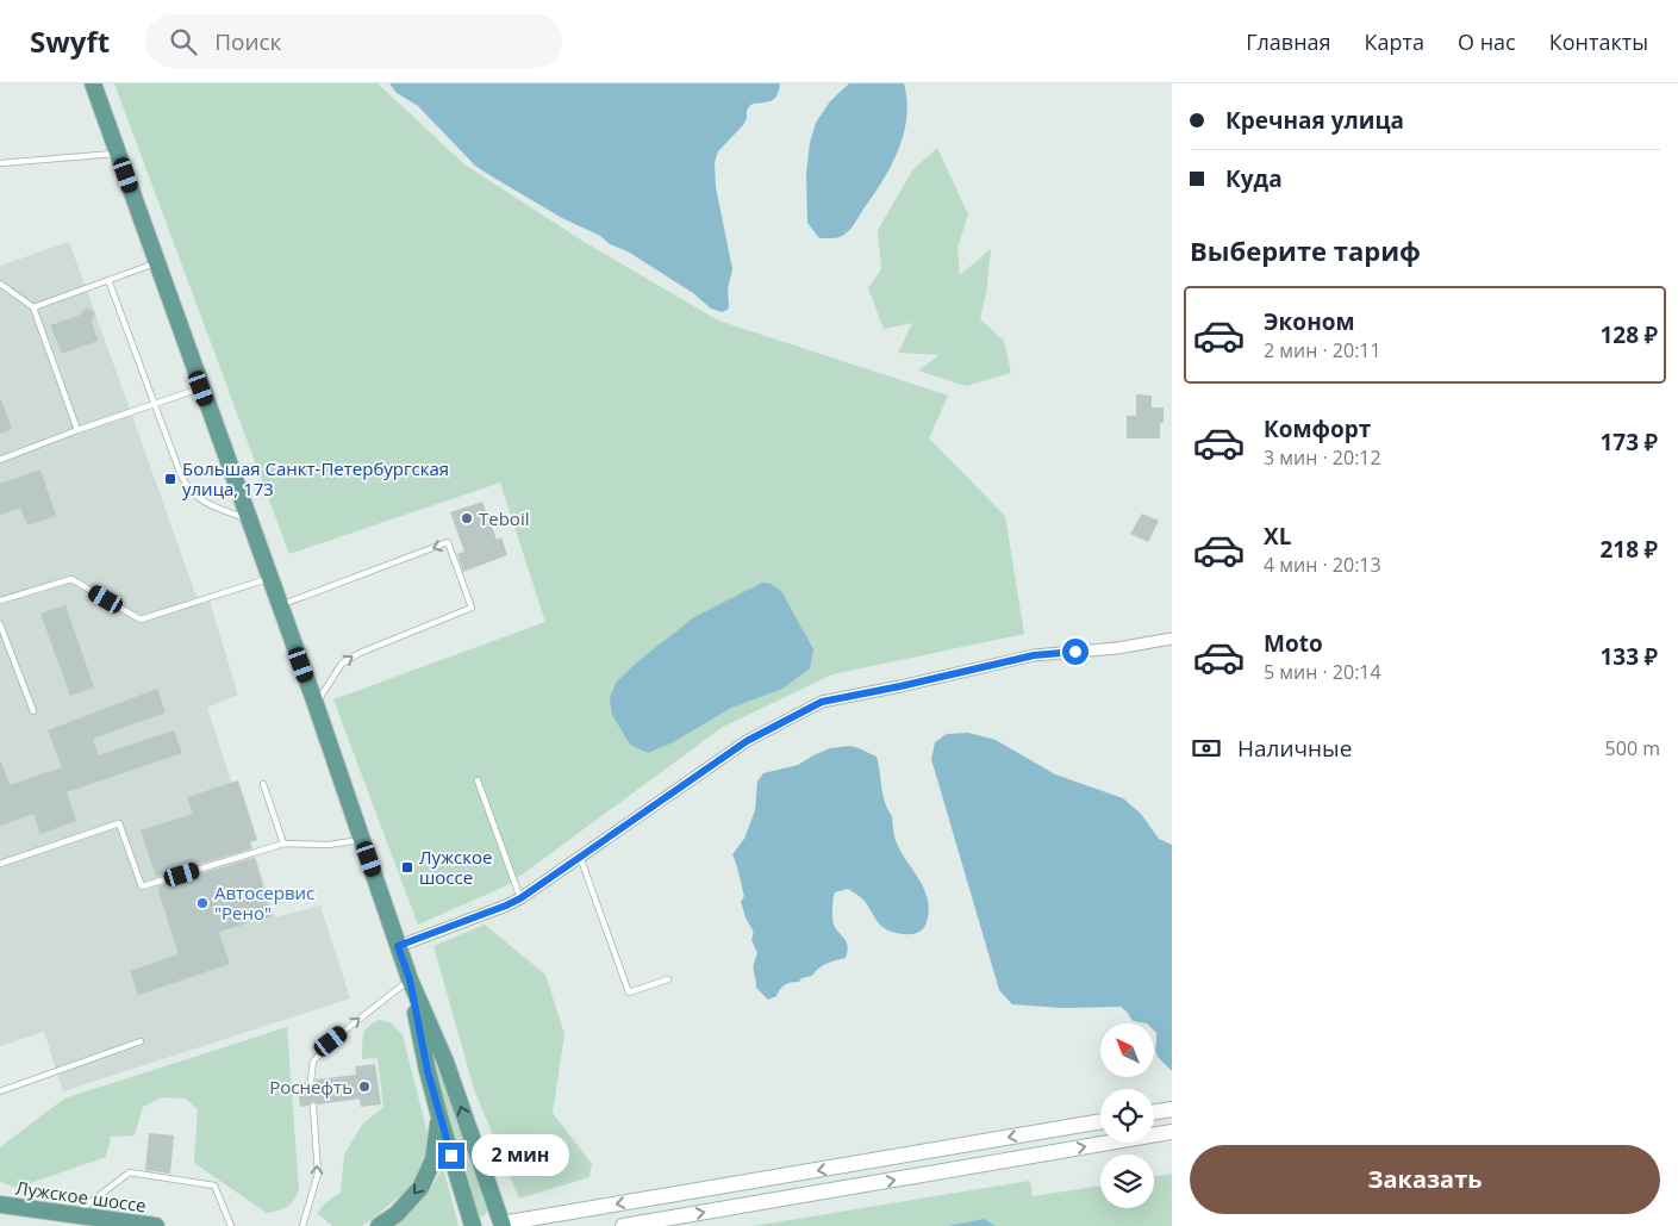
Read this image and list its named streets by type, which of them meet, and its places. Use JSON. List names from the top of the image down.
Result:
{
  "streets": {
    "main road": ["Лужское шоссе"]
  },
  "places": {
    "transit": ["Большая Санкт-Петербургская улица, 173", "Лужское шоссе"],
    "other": ["Teboil", "Автосервис \"Рено\"", "Роснефть"]
  },
  "north": "top left",
  "page": {
    "header": "Swyft",
    "search": "Поиск",
    "nav": [
      "Главная",
      "Карта",
      "О нас",
      "Контакты"
    ],
    "banner": ["Кречная улица", "Куда"],
    "heading": "Выберите тариф",
    "list": [
      {
        "name": "Эконом",
        "note": "2 мин · 20:11",
        "value": "128 ₽"
      },
      {
        "name": "Комфорт",
        "note": "3 мин · 20:12",
        "value": "173 ₽"
      },
      {
        "name": "XL",
        "note": "4 мин · 20:13",
        "value": "218 ₽"
      },
      {
        "name": "Moto",
        "note": "5 мин · 20:14",
        "value": "133 ₽"
      }
    ],
    "pay": ["Наличные", "500 m"],
    "buttons": "Заказать",
    "bubble": "2 мин"
  }
}
